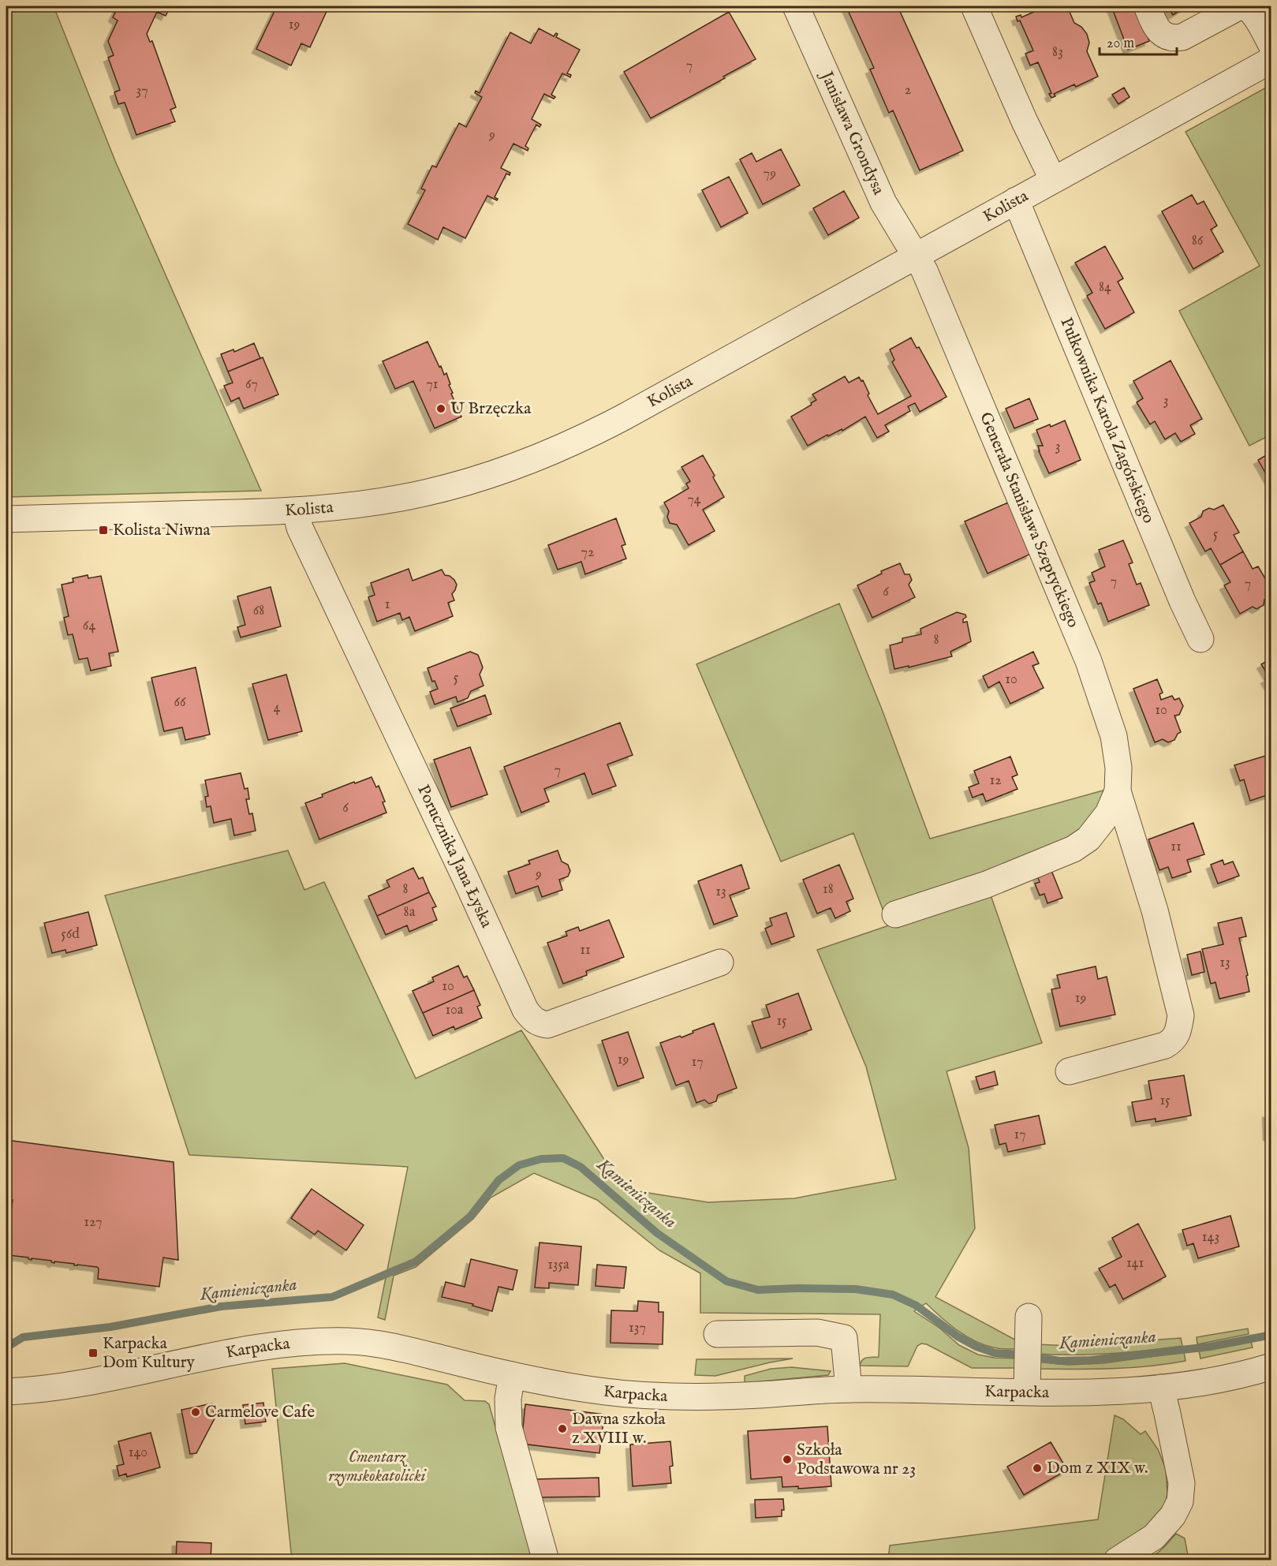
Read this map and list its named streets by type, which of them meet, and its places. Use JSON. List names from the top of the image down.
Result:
{
  "streets": {
    "street": [
      "Janisława Grondysa",
      "Kolista",
      "Pułkownika Karola Zagórskiego",
      "Generała Stanisława Szeptyckiego",
      "Porucznika Jana Łyska",
      "Karpacka"
    ]
  },
  "crossings": [
    ["Janisława Grondysa", "Kolista"],
    ["Janisława Grondysa", "Generała Stanisława Szeptyckiego"],
    ["Kolista", "Pułkownika Karola Zagórskiego"],
    ["Kolista", "Generała Stanisława Szeptyckiego"],
    ["Kolista", "Porucznika Jana Łyska"]
  ],
  "water": ["Kamieniczanka"],
  "parks": ["Cmentarz rzymskokatolicki"],
  "places": {
    "other": [
      "U Brzęczka",
      "Carmelove Cafe",
      "Dawna szkoła z XVIII w.",
      "Szkoła Podstawowa nr 23",
      "Dom z XIX w."
    ],
    "transit": ["Kolista Niwna", "Karpacka Dom Kultury"]
  },
  "house_numbers": [
    "19",
    "83",
    "7",
    "2",
    "37",
    "9",
    "79",
    "86",
    "84",
    "67",
    "71",
    "3",
    "3",
    "74",
    "5",
    "72",
    "7",
    "7",
    "6",
    "1",
    "68",
    "64",
    "8",
    "5",
    "10",
    "66",
    "4",
    "10",
    "7",
    "12",
    "6",
    "11",
    "9",
    "8",
    "18",
    "13",
    "8a",
    "56d",
    "11",
    "13",
    "10",
    "19",
    "10a",
    "15",
    "19",
    "17",
    "15",
    "17",
    "127",
    "143",
    "141",
    "135a",
    "137",
    "140"
  ],
  "scale_bar": "20 m"
}
